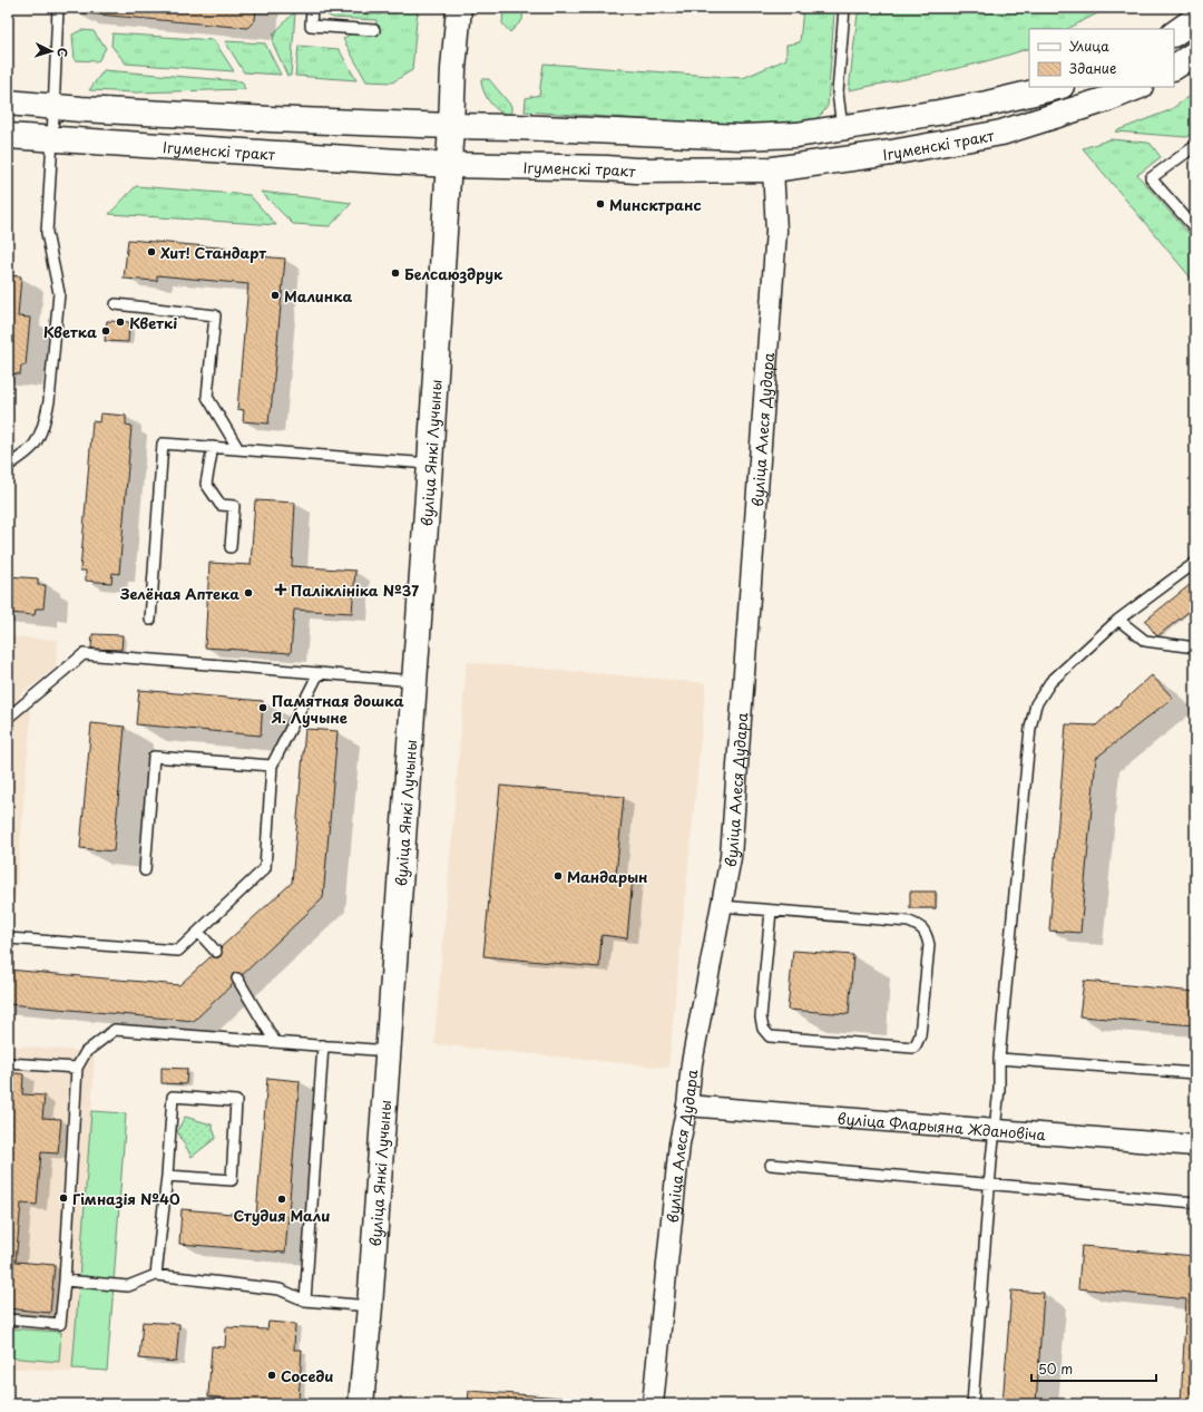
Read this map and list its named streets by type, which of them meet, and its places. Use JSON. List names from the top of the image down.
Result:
{
  "streets": {
    "main road": ["Ігуменскі тракт", "вуліца Янкі Лучыны"],
    "street": ["вуліца Алеся Дудара", "вуліца Фларыяна Ждановіча"]
  },
  "crossings": [
    ["Ігуменскі тракт", "вуліца Алеся Дудара"],
    ["Ігуменскі тракт", "вуліца Янкі Лучыны"],
    ["вуліца Алеся Дудара", "вуліца Фларыяна Ждановіча"]
  ],
  "places": {
    "other": [
      "Минсктранс",
      "Хит! Стандарт",
      "Белсаюздрук",
      "Малинка",
      "Кветкі",
      "Кветка",
      "Зелёная Аптека",
      "Памятная дошка Я. Лучыне",
      "Мандарын",
      "Гімназія №40",
      "Студия Мали",
      "Соседи"
    ],
    "health": ["Паліклініка №37"]
  },
  "legend": ["Улица", "Здание"],
  "scale_bar": "50 m",
  "north": "right"
}
